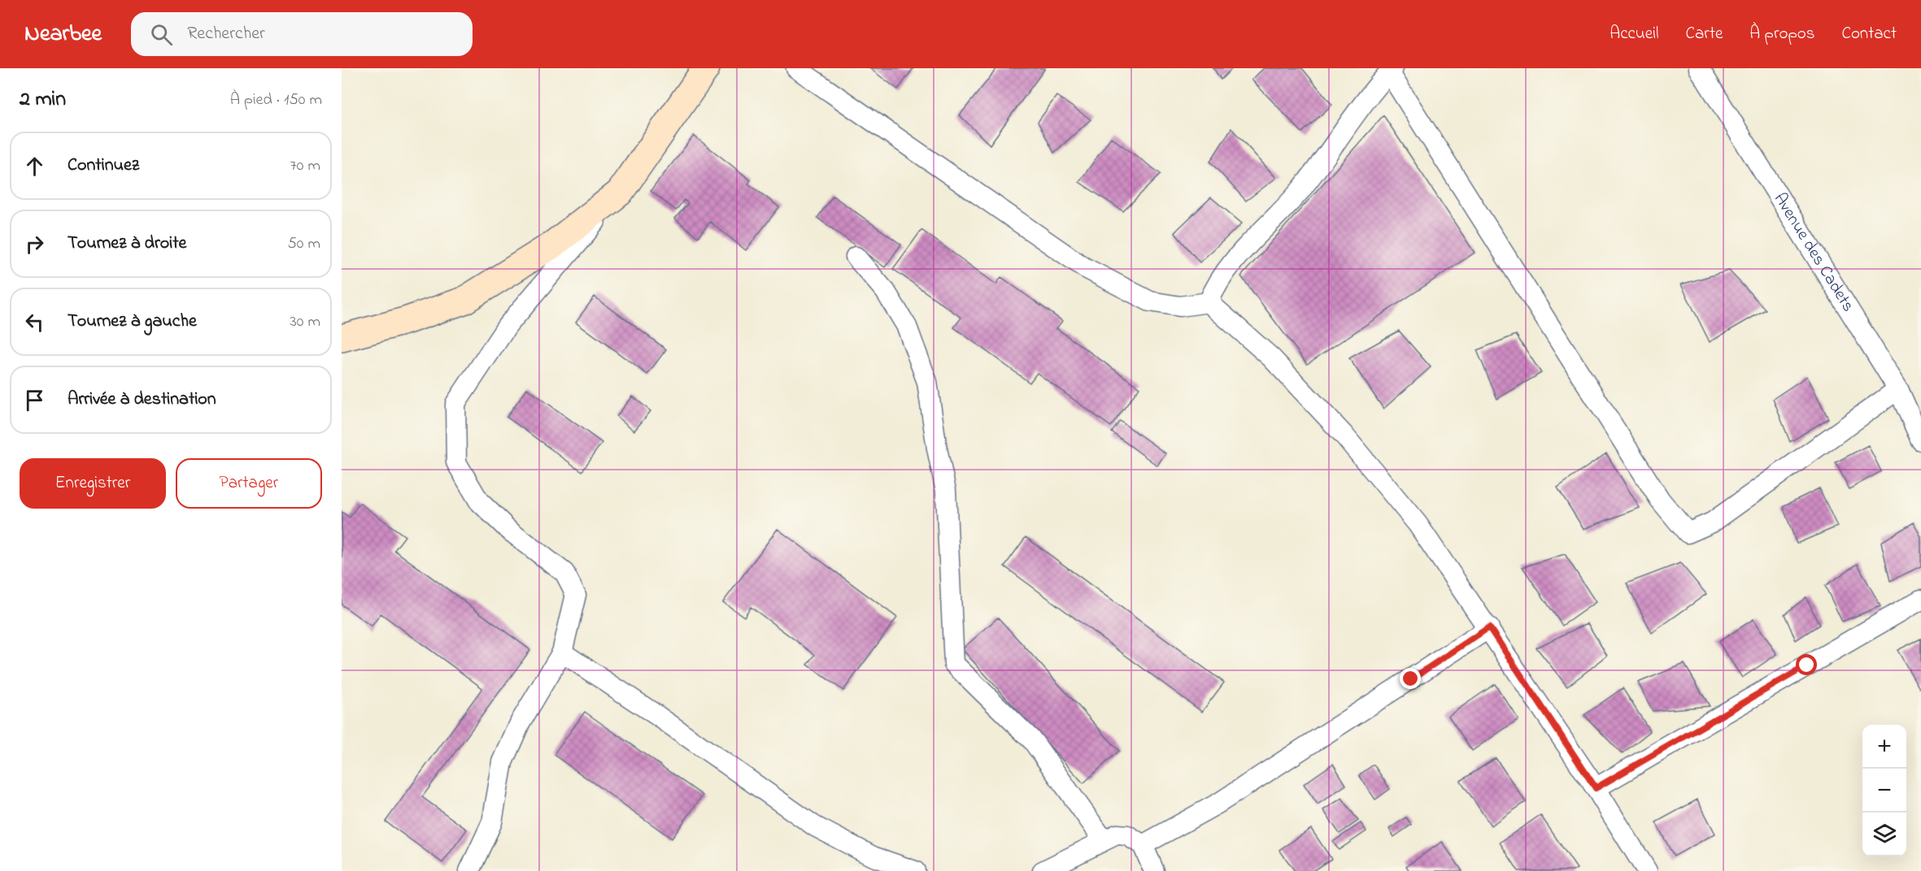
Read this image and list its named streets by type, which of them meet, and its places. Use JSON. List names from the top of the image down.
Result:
{
  "streets": {
    "street": ["Avenue des Cadets"]
  },
  "page": {
    "header": "Nearbee",
    "search": "Rechercher",
    "nav": [
      "Accueil",
      "Carte",
      "À propos",
      "Contact"
    ],
    "heading": ["2 min", "À pied · 150 m"],
    "list": [
      ["Continuez", "70 m"],
      ["Tournez à droite", "50 m"],
      ["Tournez à gauche", "30 m"],
      "Arrivée à destination"
    ],
    "buttons": ["Enregistrer", "Partager"],
    "map_buttons": ["+", "−"]
  }
}
